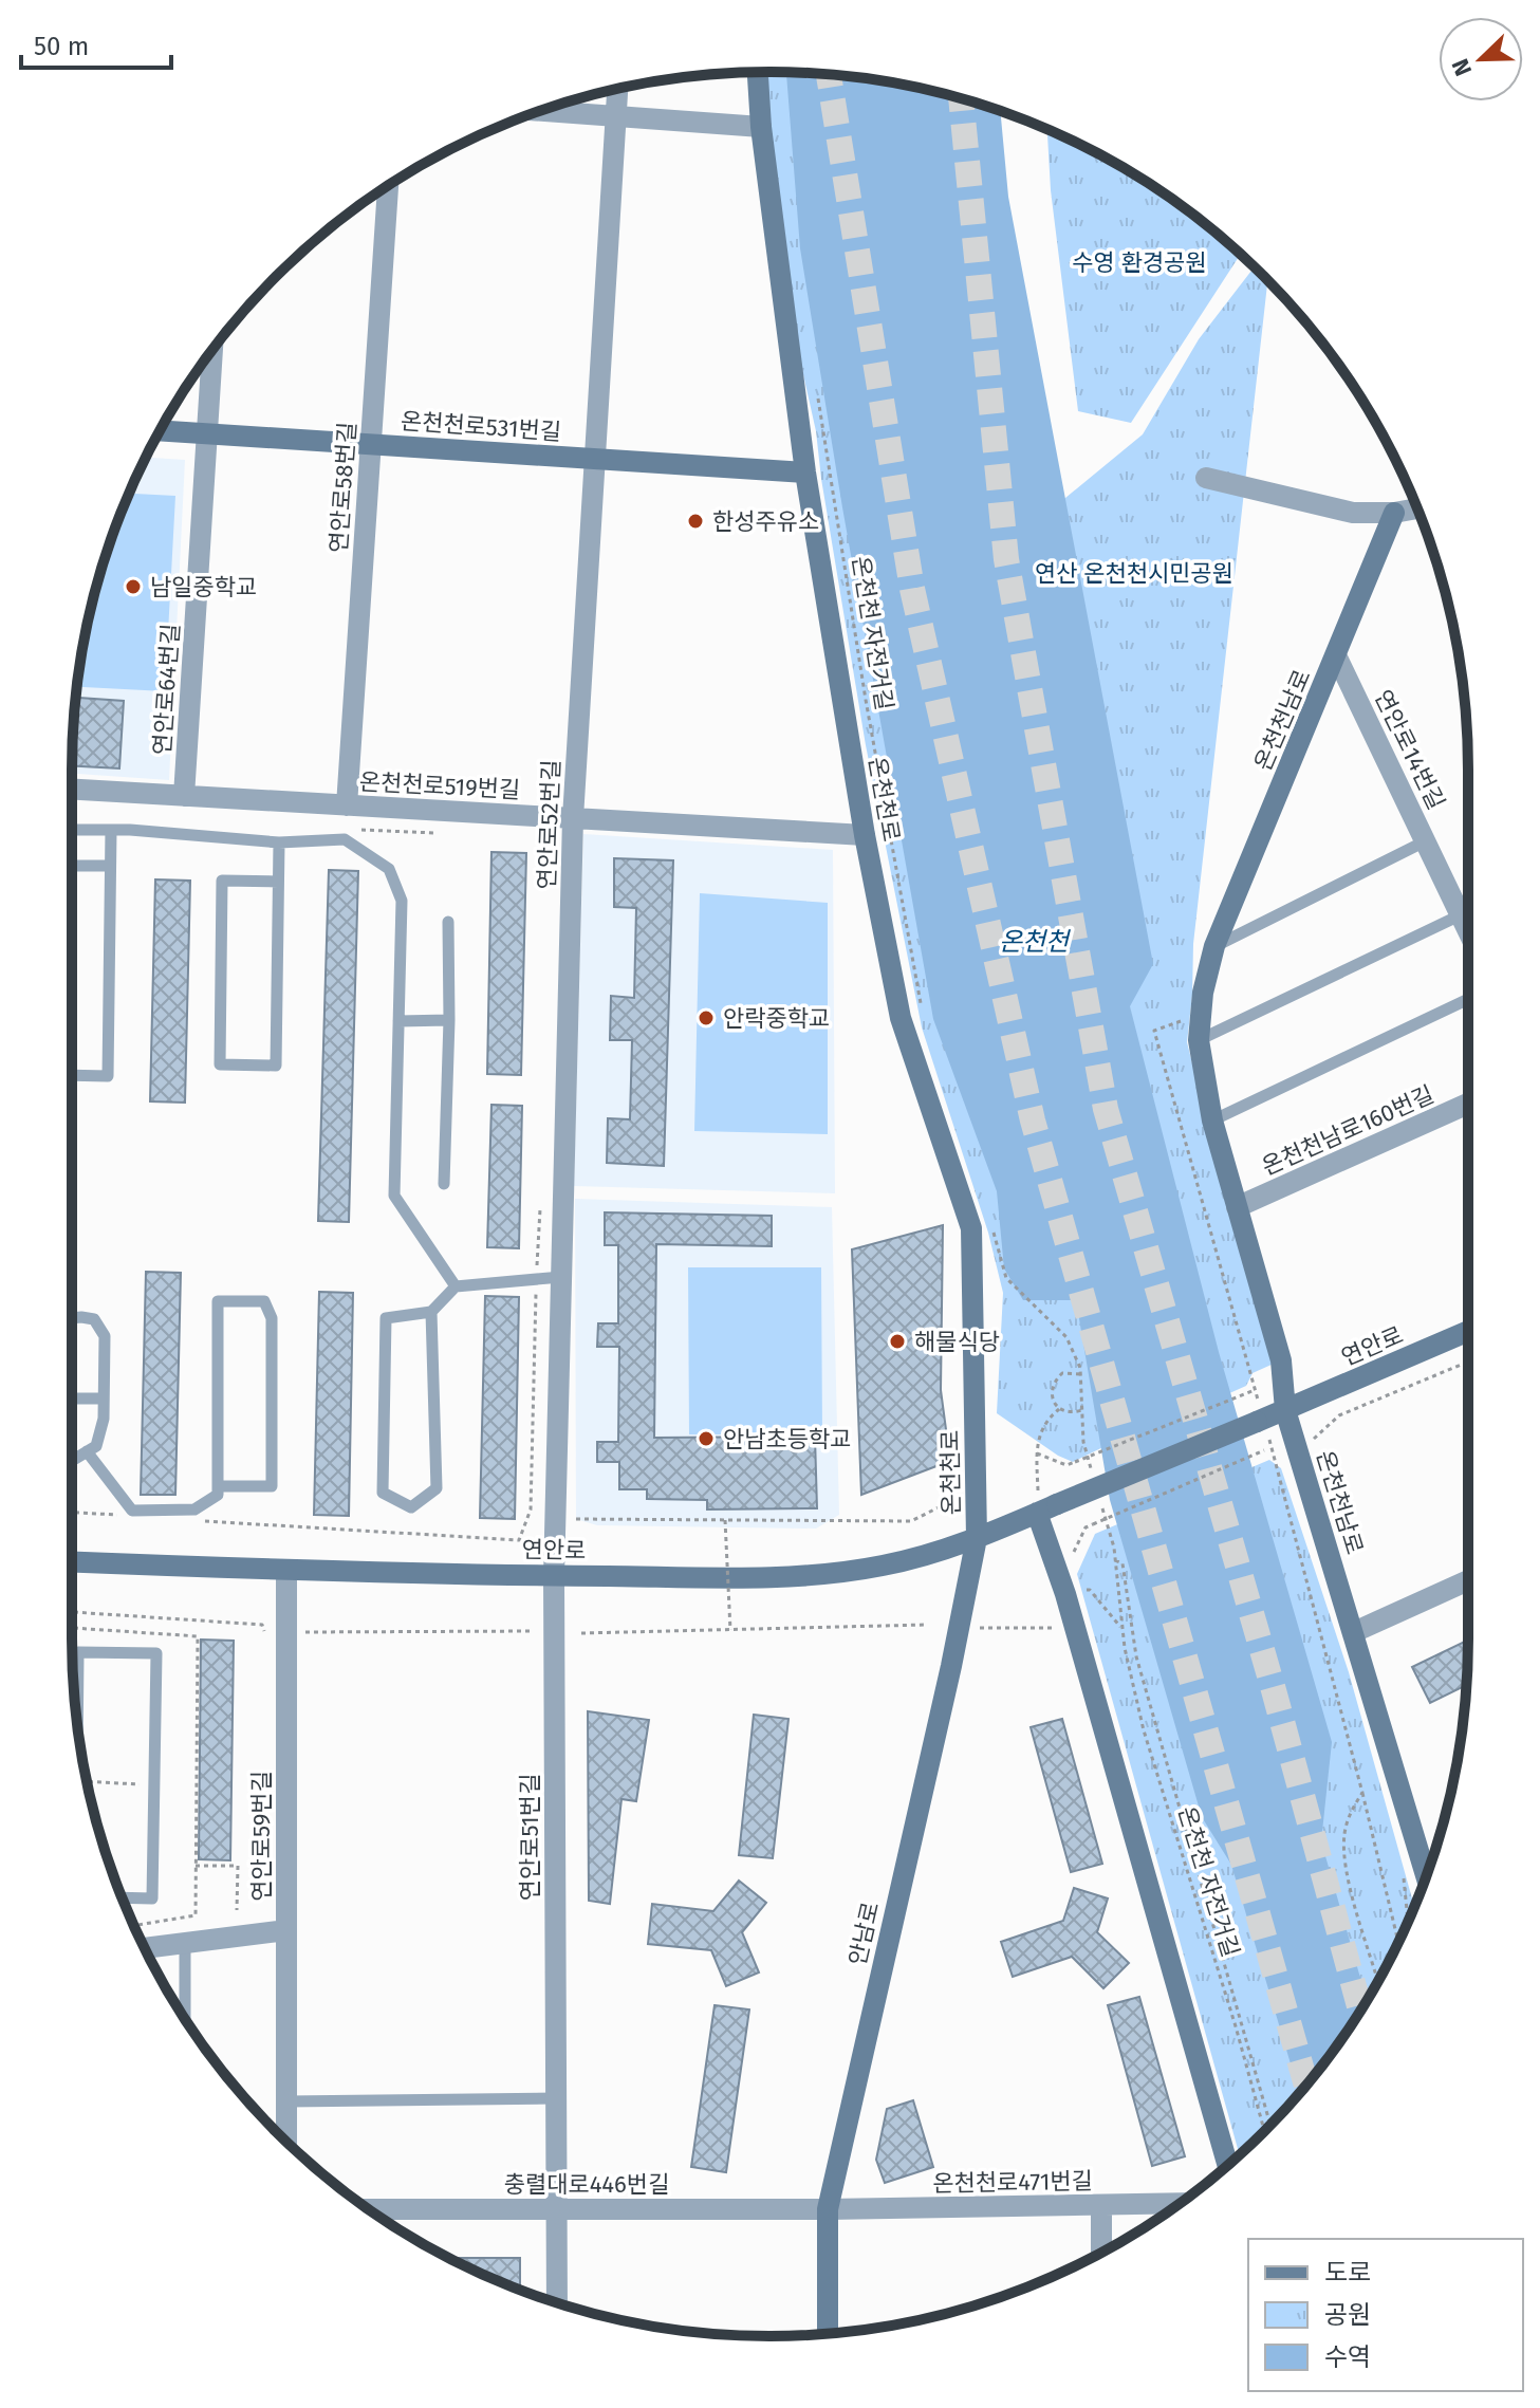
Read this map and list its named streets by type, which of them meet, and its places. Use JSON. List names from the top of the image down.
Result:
{
  "streets": {
    "street": [
      "온천천로531번길",
      "연안로58번길",
      "연안로64번길",
      "온천천남로",
      "연안로14번길",
      "온천천로519번길",
      "온천천로",
      "연안로52번길",
      "온천천남로160번길",
      "연안로",
      "연안로59번길",
      "연안로51번길",
      "안남로",
      "온천천로471번길",
      "충렬대로446번길"
    ],
    "path": ["온천천 자전거길"]
  },
  "crossings": [
    ["온천천로531번길", "연안로58번길"],
    ["온천천로531번길", "연안로64번길"],
    ["온천천로531번길", "온천천로"],
    ["온천천로531번길", "연안로52번길"],
    ["연안로58번길", "온천천로519번길"],
    ["연안로64번길", "온천천로519번길"],
    ["온천천남로", "연안로14번길"],
    ["온천천남로", "온천천남로160번길"],
    ["온천천남로", "연안로"],
    ["온천천로519번길", "온천천로"],
    ["온천천로519번길", "연안로52번길"],
    ["온천천로", "연안로"],
    ["온천천로", "안남로"],
    ["연안로52번길", "연안로"],
    ["연안로52번길", "연안로51번길"],
    ["연안로", "연안로59번길"],
    ["연안로", "연안로51번길"],
    ["연안로", "안남로"],
    ["연안로51번길", "충렬대로446번길"],
    ["안남로", "온천천로471번길"],
    ["안남로", "충렬대로446번길"],
    ["온천천로471번길", "충렬대로446번길"]
  ],
  "water": ["온천천"],
  "parks": ["수영 환경공원", "연산 온천천시민공원"],
  "places": [
    "한성주유소",
    "남일중학교",
    "안락중학교",
    "해물식당",
    "안남초등학교"
  ],
  "legend": ["도로", "공원", "수역"],
  "scale_bar": "50 m",
  "north": "bottom left"
}
